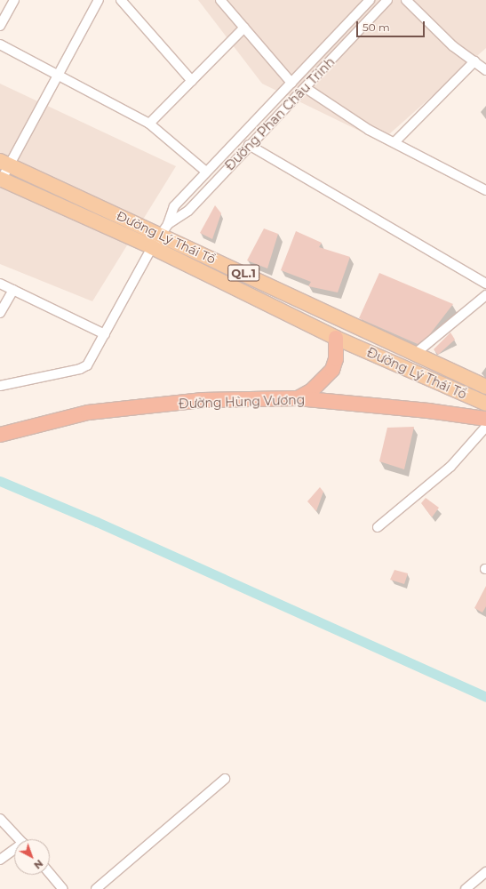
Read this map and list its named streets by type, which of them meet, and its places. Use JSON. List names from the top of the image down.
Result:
{
  "streets": {
    "highway": ["Đường Hùng Vương"],
    "main road": ["Đường Lý Thái Tổ", "QL.1"],
    "street": ["Đường Phan Châu Trinh"]
  },
  "crossings": [
    ["Đường Phan Châu Trinh", "Đường Lý Thái Tổ"]
  ],
  "scale_bar": "50 m",
  "north": "bottom right"
}
